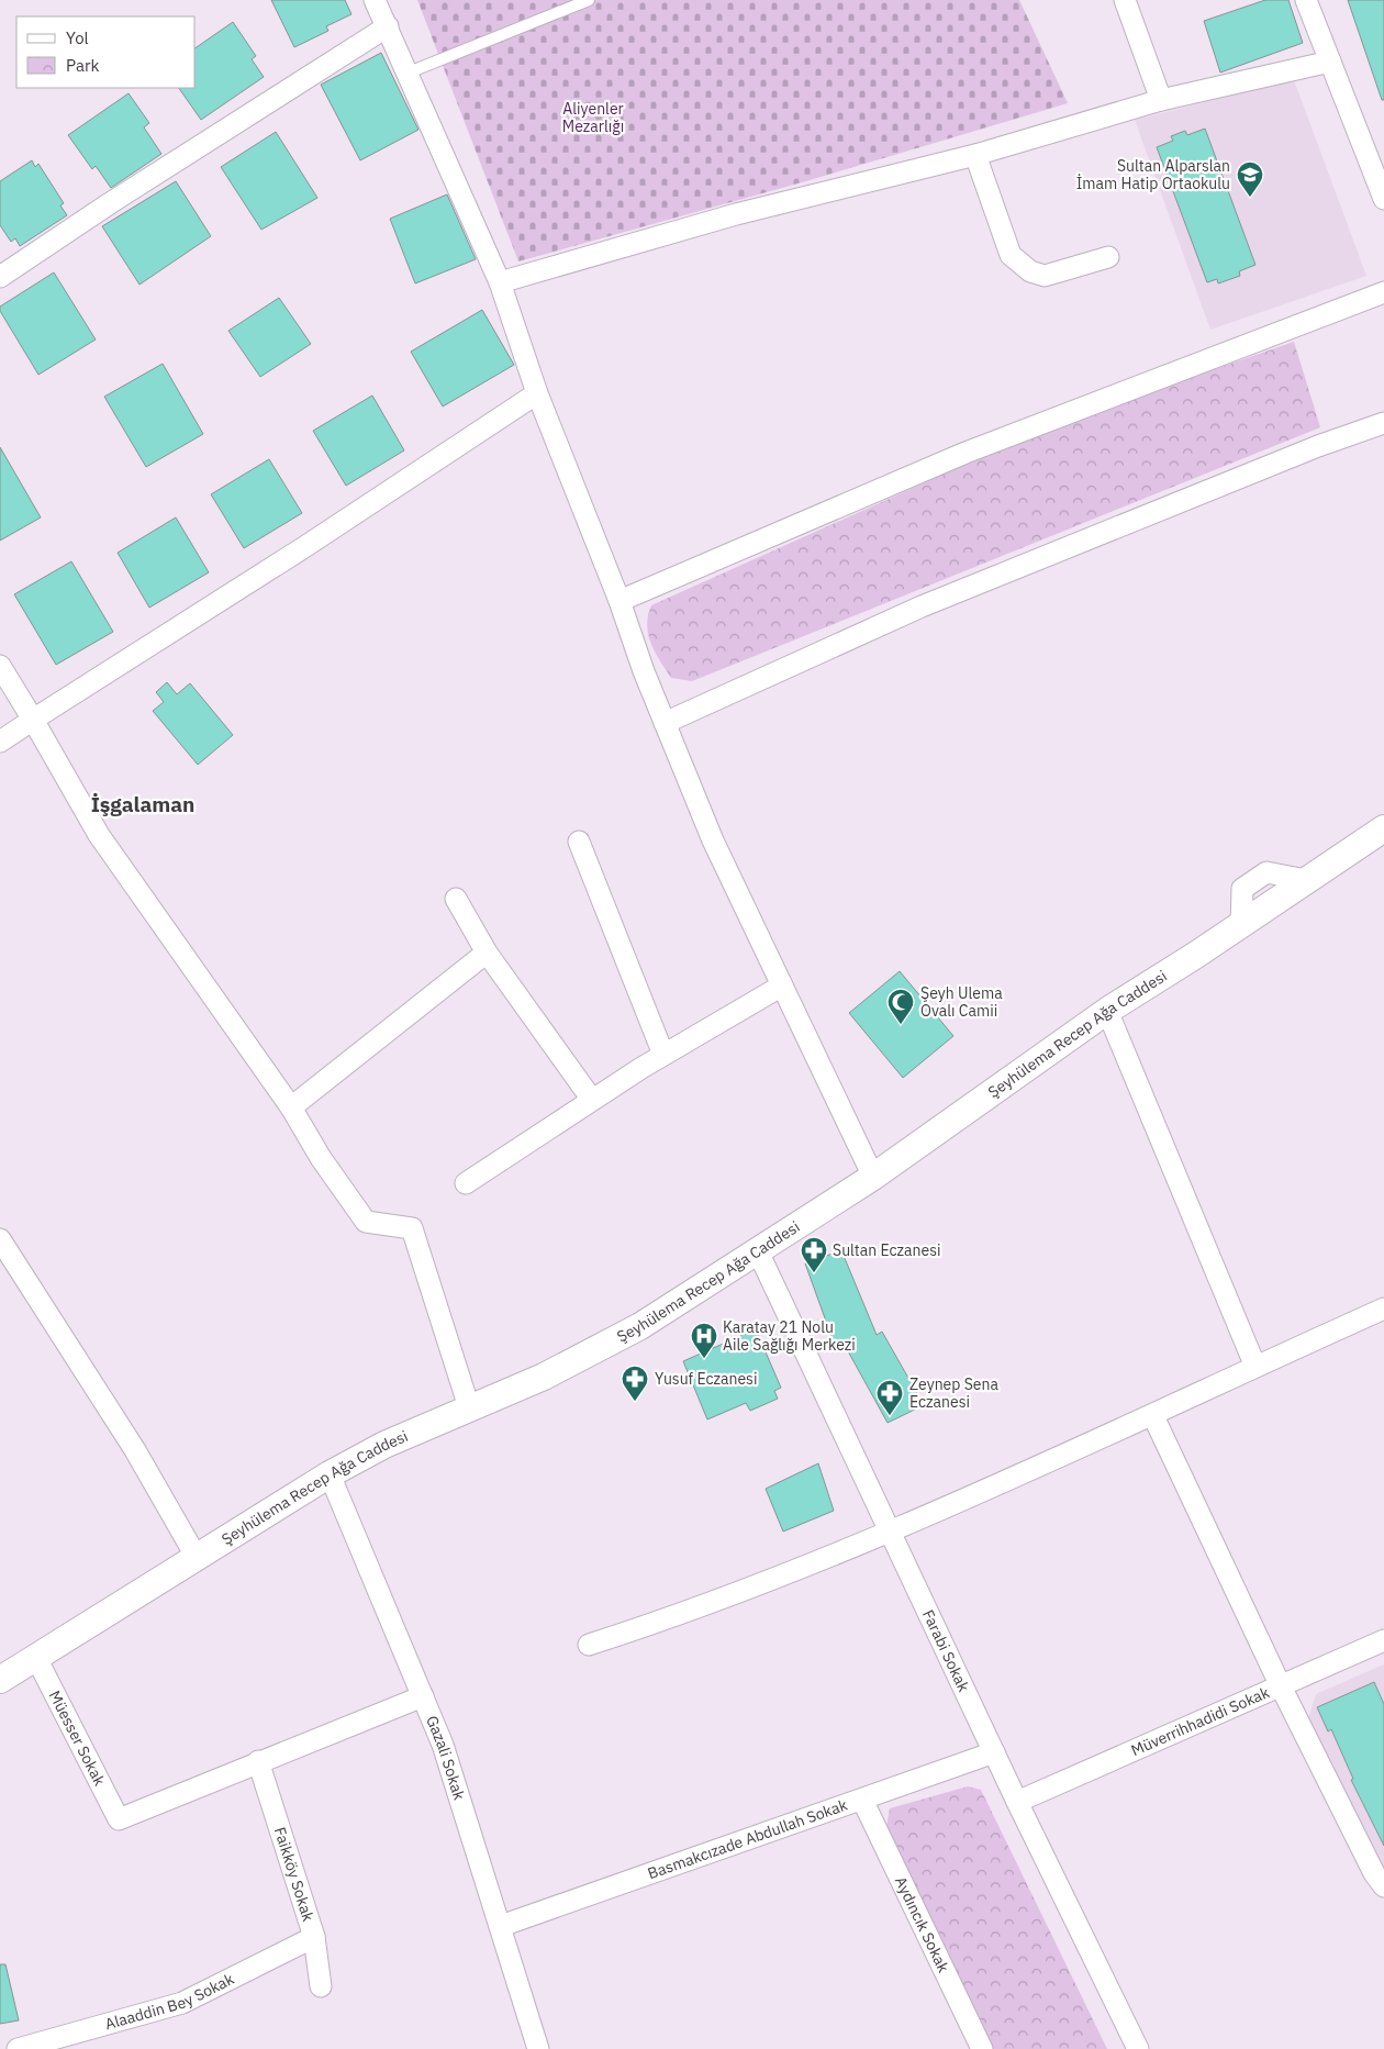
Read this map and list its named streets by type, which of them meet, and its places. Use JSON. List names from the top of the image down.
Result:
{
  "streets": {
    "street": [
      "Şeyhülema Recep Ağa Caddesi",
      "Farabi Sokak",
      "Müverrihhadidi Sokak",
      "Müesser Sokak",
      "Gazali Sokak",
      "Basmakcızade Abdullah Sokak",
      "Faikköy Sokak",
      "Aydıncık Sokak",
      "Alaaddin Bey Sokak"
    ]
  },
  "crossings": [
    ["Şeyhülema Recep Ağa Caddesi", "Farabi Sokak"],
    ["Şeyhülema Recep Ağa Caddesi", "Müesser Sokak"],
    ["Şeyhülema Recep Ağa Caddesi", "Gazali Sokak"],
    ["Farabi Sokak", "Müverrihhadidi Sokak"],
    ["Farabi Sokak", "Basmakcızade Abdullah Sokak"],
    ["Müesser Sokak", "Faikköy Sokak"],
    ["Gazali Sokak", "Basmakcızade Abdullah Sokak"],
    ["Basmakcızade Abdullah Sokak", "Aydıncık Sokak"],
    ["Faikköy Sokak", "Alaaddin Bey Sokak"]
  ],
  "districts": ["İşgalaman"],
  "parks": ["Aliyenler Mezarlığı"],
  "places": {
    "school or university": ["Sultan Alparslan İmam Hatip Ortaokulu"],
    "mosque": ["Şeyh Ulema Ovalı Camii"],
    "pharmacy": ["Sultan Eczanesi", "Yusuf Eczanesi", "Zeynep Sena Eczanesi"],
    "hospital": ["Karatay 21 Nolu Aile Sağlığı Merkezi"]
  },
  "legend": ["Yol", "Park"]
}
